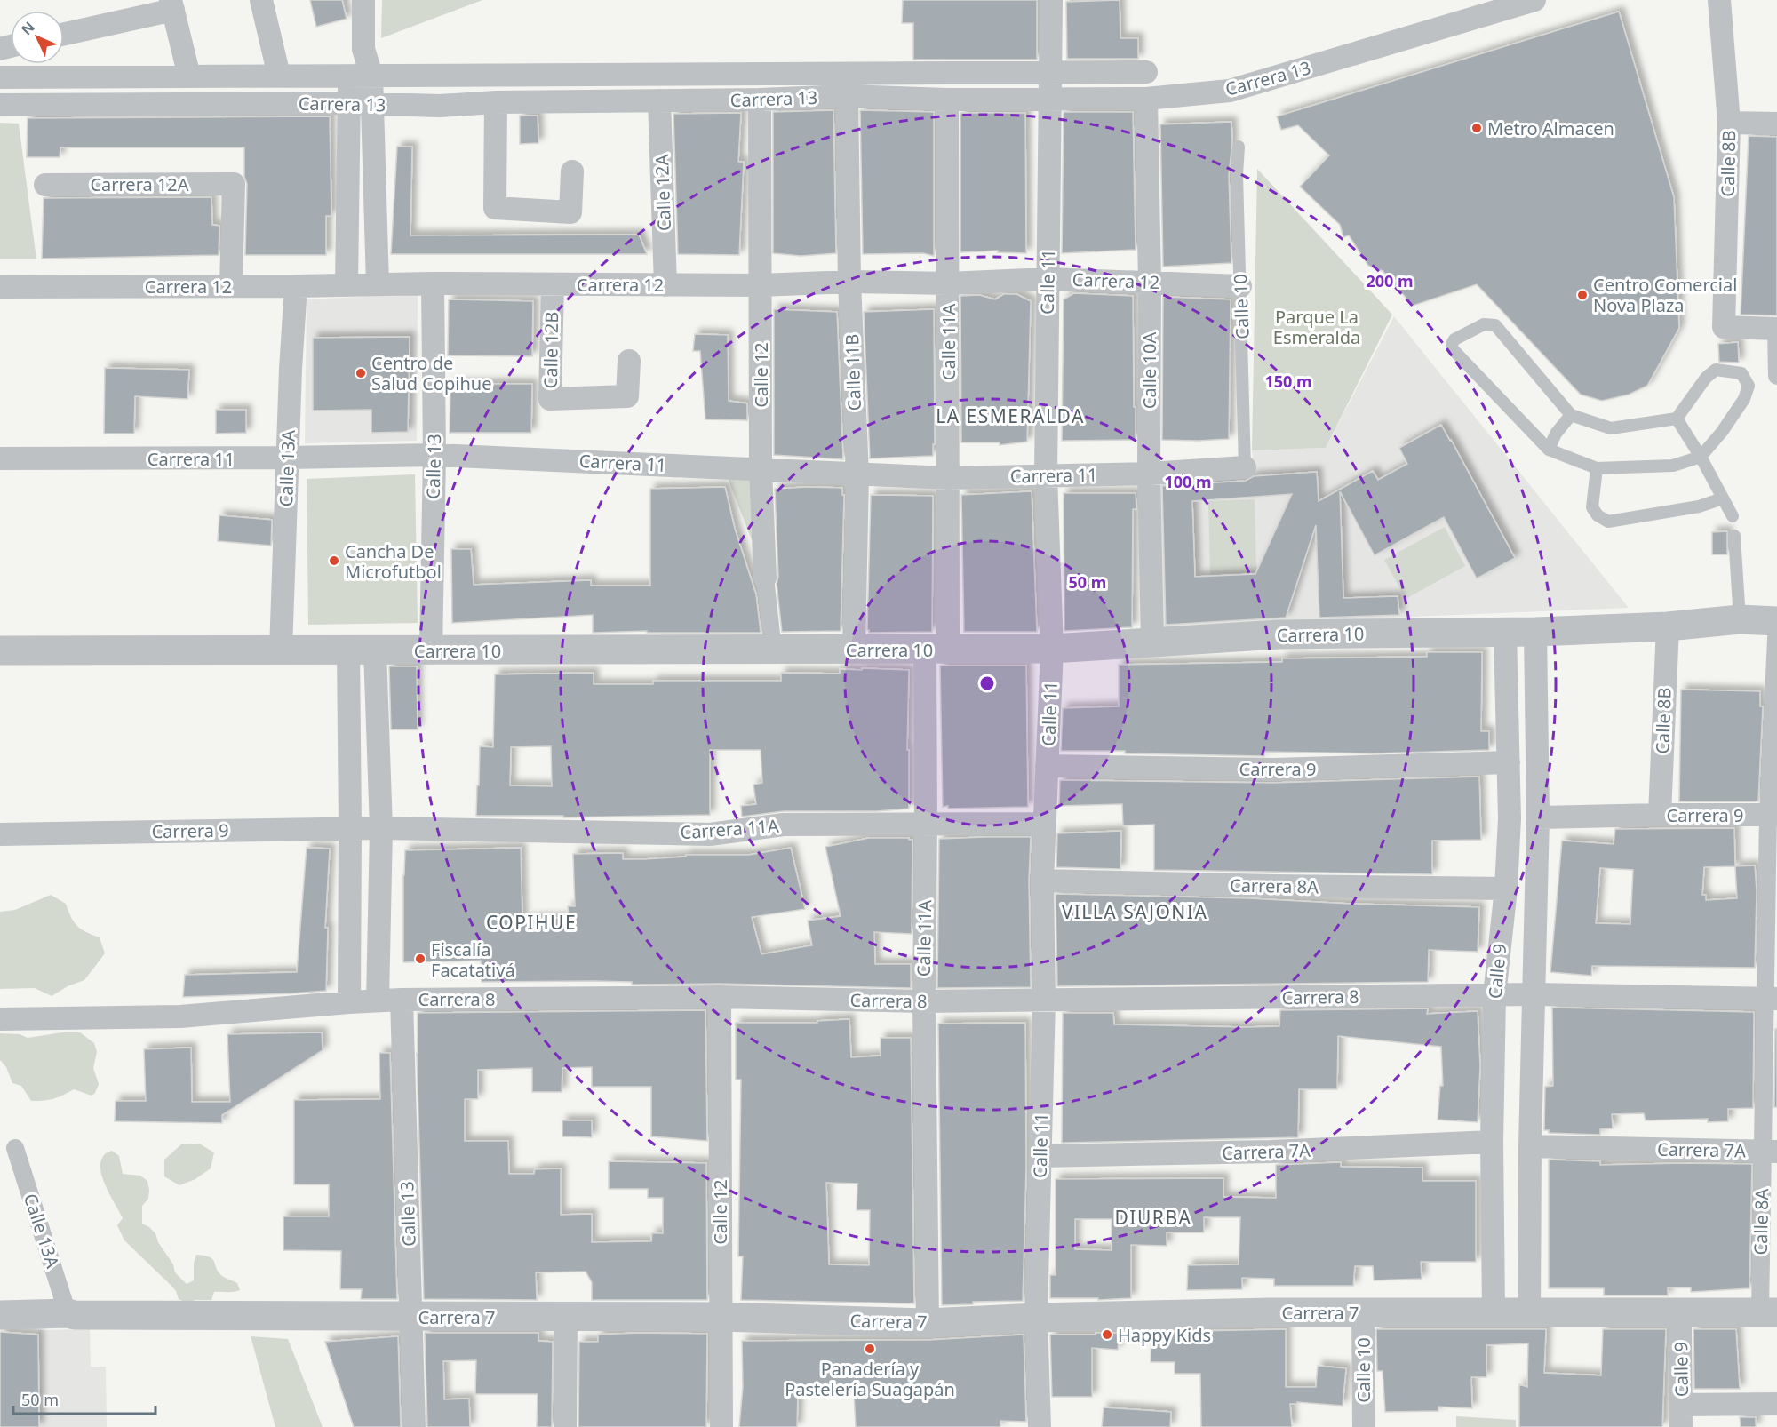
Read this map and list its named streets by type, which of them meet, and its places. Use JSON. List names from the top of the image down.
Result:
{
  "streets": {
    "street": [
      "Carrera 13",
      "Calle 8B",
      "Carrera 12A",
      "Calle 12A",
      "Carrera 12",
      "Calle 11",
      "Calle 10",
      "Calle 11A",
      "Calle 12B",
      "Calle 10A",
      "Calle 11B",
      "Calle 12",
      "Carrera 11",
      "Calle 13",
      "Calle 13A",
      "Carrera 10",
      "Carrera 9",
      "Carrera 11A",
      "Carrera 8A",
      "Calle 9",
      "Carrera 8",
      "Carrera 7A",
      "Calle 8A",
      "Carrera 7"
    ]
  },
  "crossings": [
    ["Carrera 13", "Calle 12A"],
    ["Carrera 13", "Calle 11"],
    ["Carrera 13", "Calle 11A"],
    ["Carrera 13", "Calle 10A"],
    ["Carrera 13", "Calle 11B"],
    ["Carrera 13", "Calle 12"],
    ["Calle 8B", "Carrera 10"],
    ["Calle 8B", "Carrera 9"],
    ["Carrera 12A", "Carrera 12"],
    ["Calle 12A", "Carrera 12"],
    ["Carrera 12", "Calle 11"],
    ["Carrera 12", "Calle 10"],
    ["Carrera 12", "Calle 11A"],
    ["Carrera 12", "Calle 12B"],
    ["Carrera 12", "Calle 10A"],
    ["Carrera 12", "Calle 11B"],
    ["Carrera 12", "Calle 12"],
    ["Carrera 12", "Calle 13"],
    ["Carrera 12", "Calle 13A"],
    ["Calle 11", "Carrera 11"],
    ["Calle 11", "Carrera 10"],
    ["Calle 11", "Carrera 9"],
    ["Calle 11", "Carrera 11A"],
    ["Calle 11", "Carrera 8A"],
    ["Calle 11", "Carrera 8"],
    ["Calle 11", "Carrera 7A"],
    ["Calle 11", "Carrera 7"],
    ["Calle 10", "Carrera 11"],
    ["Calle 10", "Carrera 7"],
    ["Calle 11A", "Carrera 11"],
    ["Calle 11A", "Carrera 10"],
    ["Calle 11A", "Carrera 11A"],
    ["Calle 11A", "Carrera 8"],
    ["Calle 11A", "Carrera 7"],
    ["Calle 10A", "Carrera 11"],
    ["Calle 10A", "Carrera 10"],
    ["Calle 11B", "Carrera 11"],
    ["Calle 11B", "Carrera 10"],
    ["Calle 12", "Carrera 11"],
    ["Calle 12", "Carrera 10"],
    ["Calle 12", "Carrera 8"],
    ["Calle 12", "Carrera 7"],
    ["Carrera 11", "Calle 13"],
    ["Carrera 11", "Calle 13A"],
    ["Calle 13", "Carrera 10"],
    ["Calle 13", "Carrera 8"],
    ["Calle 13", "Carrera 7"],
    ["Calle 13A", "Carrera 10"],
    ["Calle 13A", "Carrera 7"],
    ["Carrera 10", "Calle 9"],
    ["Carrera 10", "Calle 8A"],
    ["Carrera 9", "Carrera 11A"],
    ["Carrera 9", "Calle 9"],
    ["Carrera 9", "Calle 8A"],
    ["Carrera 8A", "Calle 9"],
    ["Calle 9", "Carrera 8"],
    ["Calle 9", "Carrera 7A"],
    ["Calle 9", "Carrera 7"],
    ["Carrera 8", "Calle 8A"],
    ["Carrera 7A", "Calle 8A"],
    ["Calle 8A", "Carrera 7"]
  ],
  "districts": [
    "LA ESMERALDA",
    "VILLA SAJONIA",
    "COPIHUE",
    "DIURBA"
  ],
  "parks": ["Parque La Esmeralda"],
  "places": [
    "Metro Almacen",
    "Centro Comercial Nova Plaza",
    "Centro de Salud Copihue",
    "Cancha De Microfutbol",
    "Fiscalía Facatativá",
    "Happy Kids",
    "Panadería y Pastelería Suagapán"
  ],
  "scale_bar": "50 m",
  "north": "top left",
  "rings": [
    "200 m",
    "150 m",
    "100 m",
    "50 m"
  ]
}
